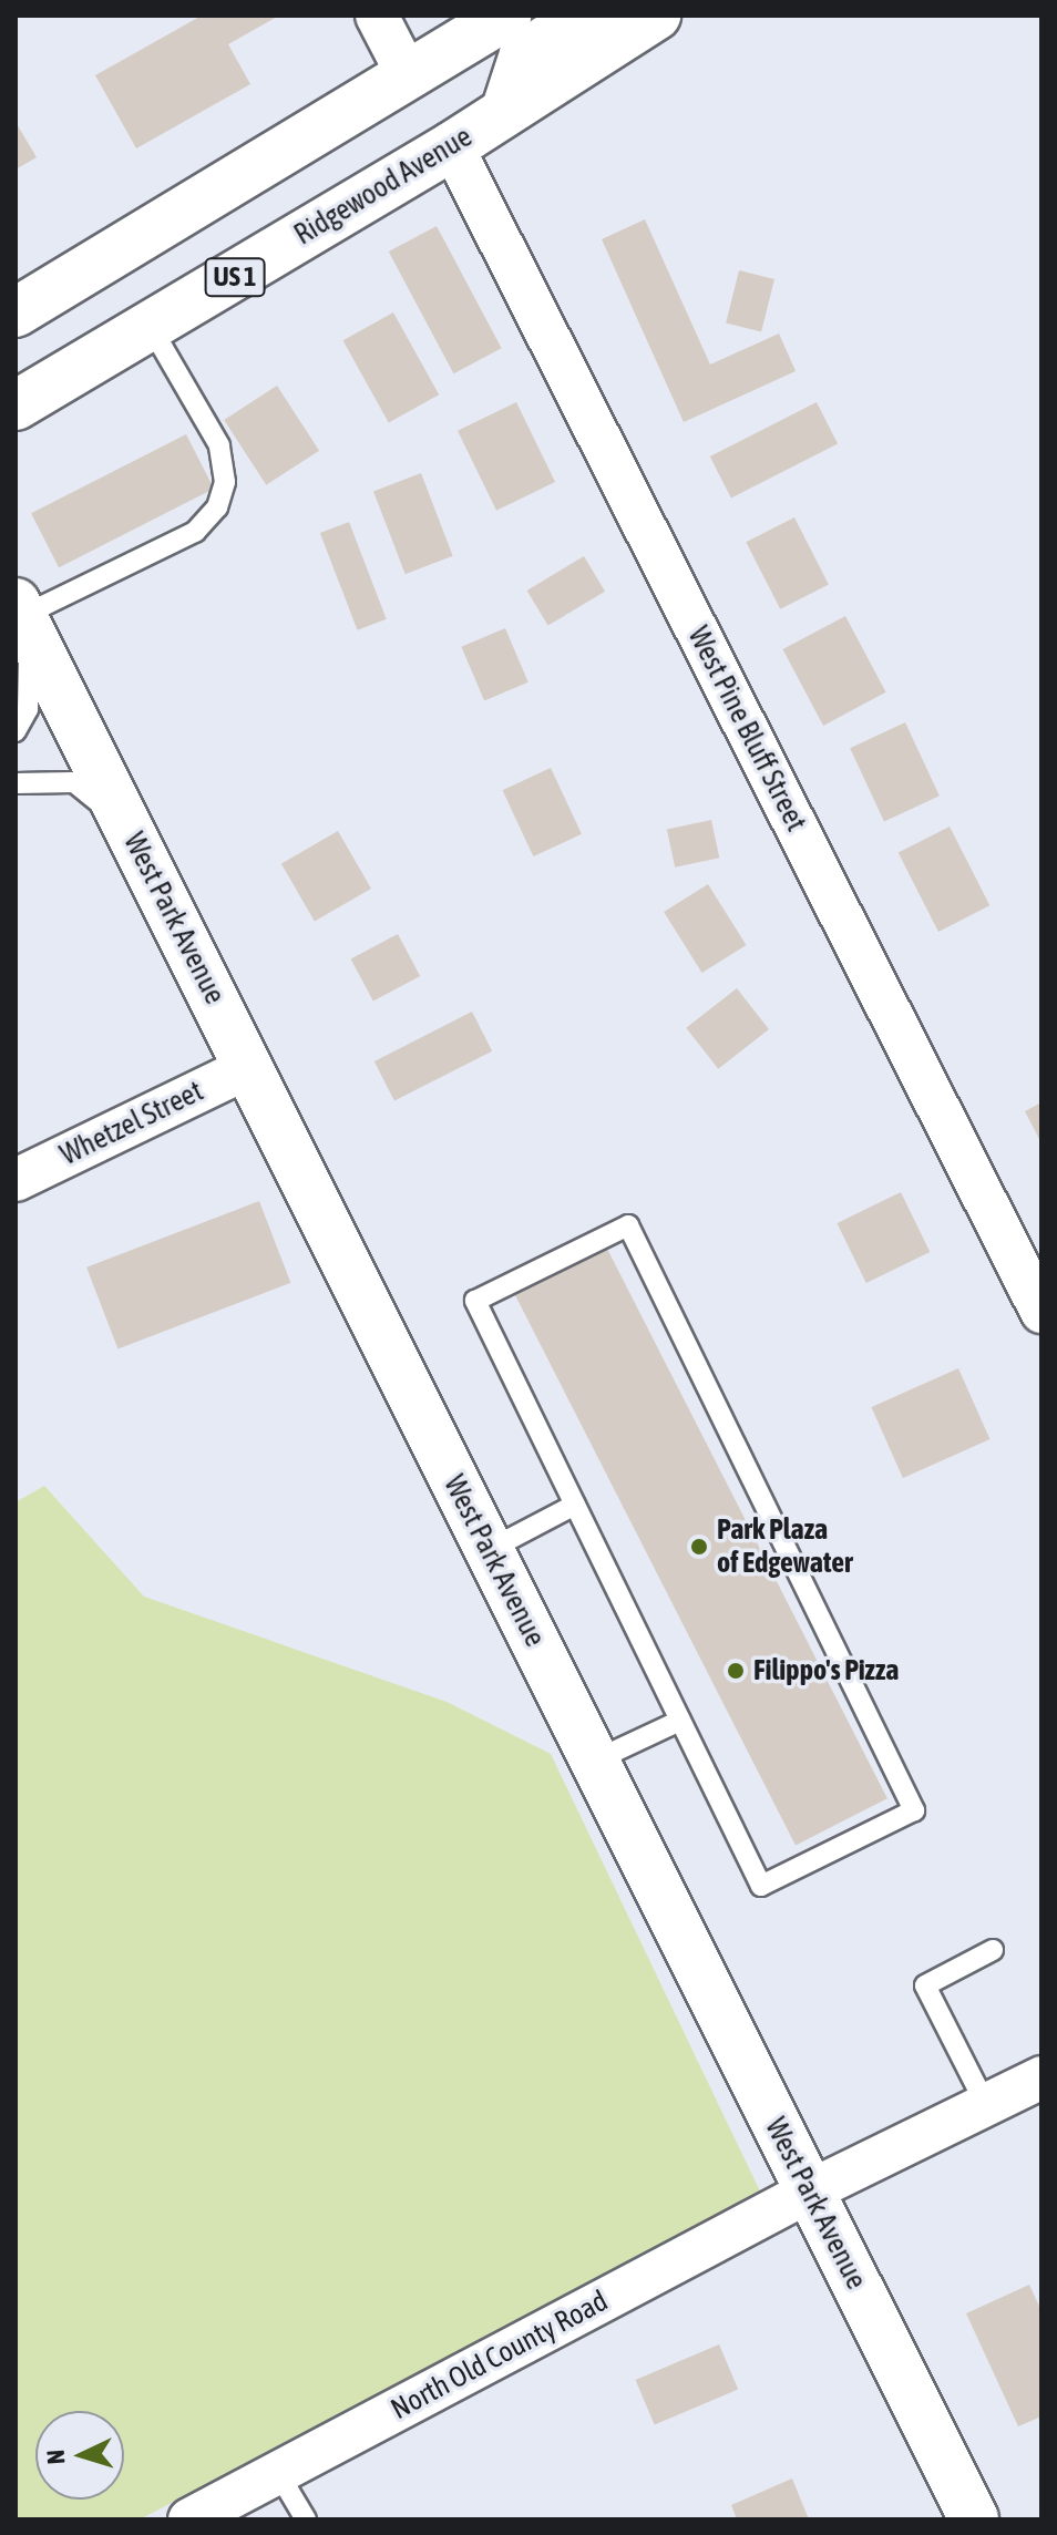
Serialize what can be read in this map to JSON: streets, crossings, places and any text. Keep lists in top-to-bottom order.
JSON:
{
  "streets": {
    "street": [
      "Ridgewood Avenue",
      "US 1",
      "West Pine Bluff Street",
      "West Park Avenue",
      "Whetzel Street",
      "North Old County Road"
    ]
  },
  "crossings": [
    ["Ridgewood Avenue", "West Pine Bluff Street"],
    ["West Park Avenue", "Whetzel Street"],
    ["West Park Avenue", "North Old County Road"]
  ],
  "places": ["Park Plaza of Edgewater", "Filippo's Pizza"],
  "north": "left"
}
